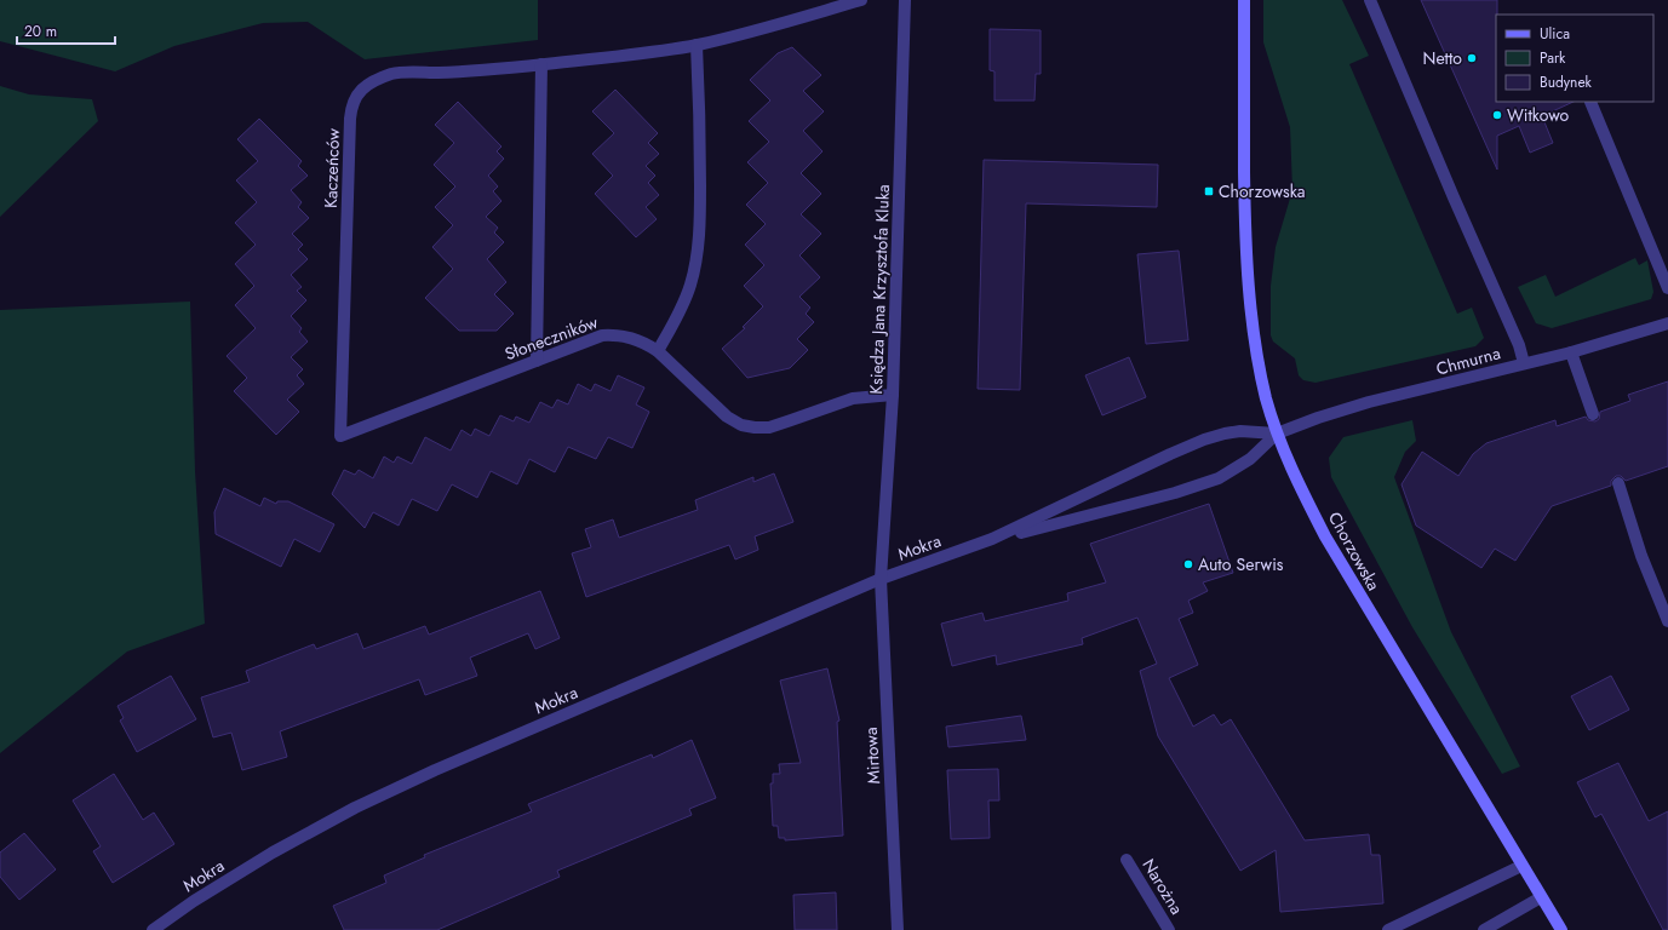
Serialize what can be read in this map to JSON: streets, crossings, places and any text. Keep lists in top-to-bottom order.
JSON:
{
  "streets": {
    "street": [
      "Kaczeńców",
      "Księdza Jana Krzysztofa Kluka",
      "Słoneczników",
      "Chmurna",
      "Mokra",
      "Chorzowska",
      "Mirtowa",
      "Narożna"
    ]
  },
  "crossings": [
    ["Kaczeńców", "Słoneczników"],
    ["Księdza Jana Krzysztofa Kluka", "Słoneczników"],
    ["Księdza Jana Krzysztofa Kluka", "Mokra"],
    ["Księdza Jana Krzysztofa Kluka", "Mirtowa"],
    ["Chmurna", "Mokra"],
    ["Chmurna", "Chorzowska"],
    ["Mokra", "Chorzowska"],
    ["Mokra", "Mirtowa"]
  ],
  "places": {
    "other": ["Netto", "Witkowo", "Auto Serwis"],
    "transit": ["Chorzowska"]
  },
  "legend": ["Ulica", "Park", "Budynek"],
  "scale_bar": "20 m"
}
